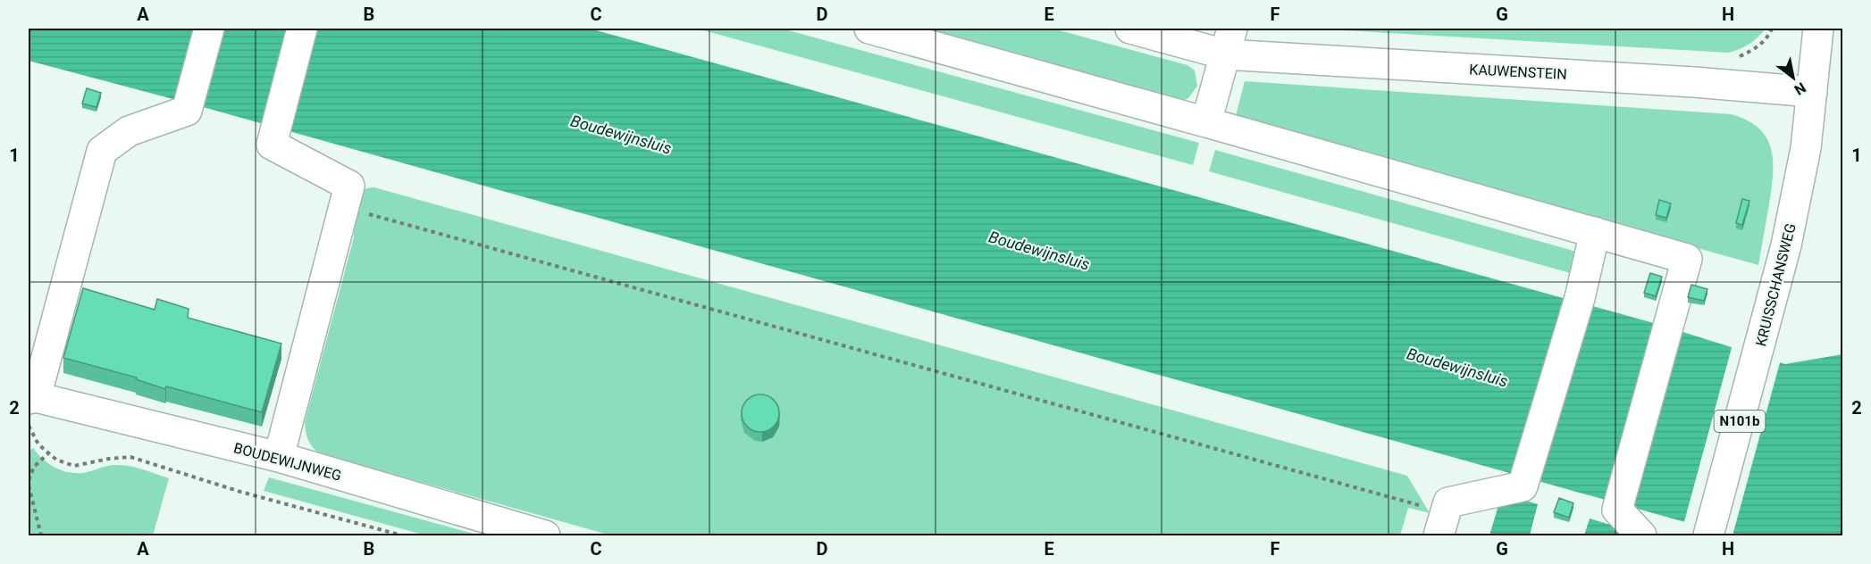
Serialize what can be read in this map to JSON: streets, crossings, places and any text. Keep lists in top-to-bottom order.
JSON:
{
  "streets": {
    "street": [
      "KAUWENSTEIN",
      "KRUISSCHANSWEG",
      "N101b",
      "BOUDEWIJNWEG"
    ]
  },
  "crossings": [
    ["KAUWENSTEIN", "KRUISSCHANSWEG"]
  ],
  "water": ["Boudewijnsluis"],
  "north": "bottom right",
  "grid": {
    "columns": [
      "A",
      "B",
      "C",
      "D",
      "E",
      "F",
      "G",
      "H"
    ],
    "rows": ["1", "2"]
  }
}
